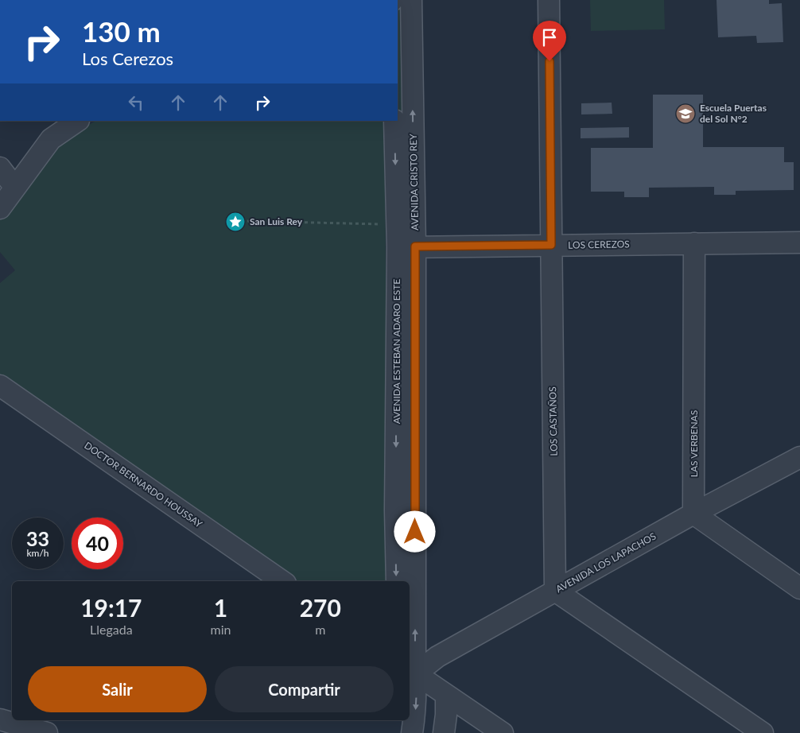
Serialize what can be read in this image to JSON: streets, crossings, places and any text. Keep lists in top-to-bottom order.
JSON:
{
  "streets": {
    "street": [
      "AVENIDA CRISTO REY",
      "LOS CEREZOS",
      "AVENIDA ESTEBAN ADARO ESTE",
      "LOS CASTAÑOS",
      "LAS VERBENAS",
      "DOCTOR BERNARDO HOUSSAY",
      "AVENIDA LOS LAPACHOS"
    ]
  },
  "crossings": [
    ["AVENIDA CRISTO REY", "LOS CEREZOS"],
    ["AVENIDA CRISTO REY", "AVENIDA ESTEBAN ADARO ESTE"],
    ["AVENIDA CRISTO REY", "AVENIDA LOS LAPACHOS"],
    ["LOS CEREZOS", "AVENIDA ESTEBAN ADARO ESTE"],
    ["LOS CEREZOS", "LOS CASTAÑOS"],
    ["LOS CEREZOS", "LAS VERBENAS"],
    ["LOS CASTAÑOS", "AVENIDA LOS LAPACHOS"],
    ["LAS VERBENAS", "AVENIDA LOS LAPACHOS"]
  ],
  "one_way": ["AVENIDA CRISTO REY", "AVENIDA ESTEBAN ADARO ESTE"],
  "places": {
    "school or university": ["Escuela Puertas del Sol N°2"],
    "place": ["San Luis Rey"]
  },
  "page": {
    "turn": ["130 m", "Los Cerezos"],
    "speed": "33 km/h",
    "limit": "40",
    "eta": [
      "19:17",
      "Llegada",
      "1",
      "min",
      "270",
      "m"
    ],
    "buttons": ["Salir", "Compartir"]
  }
}
